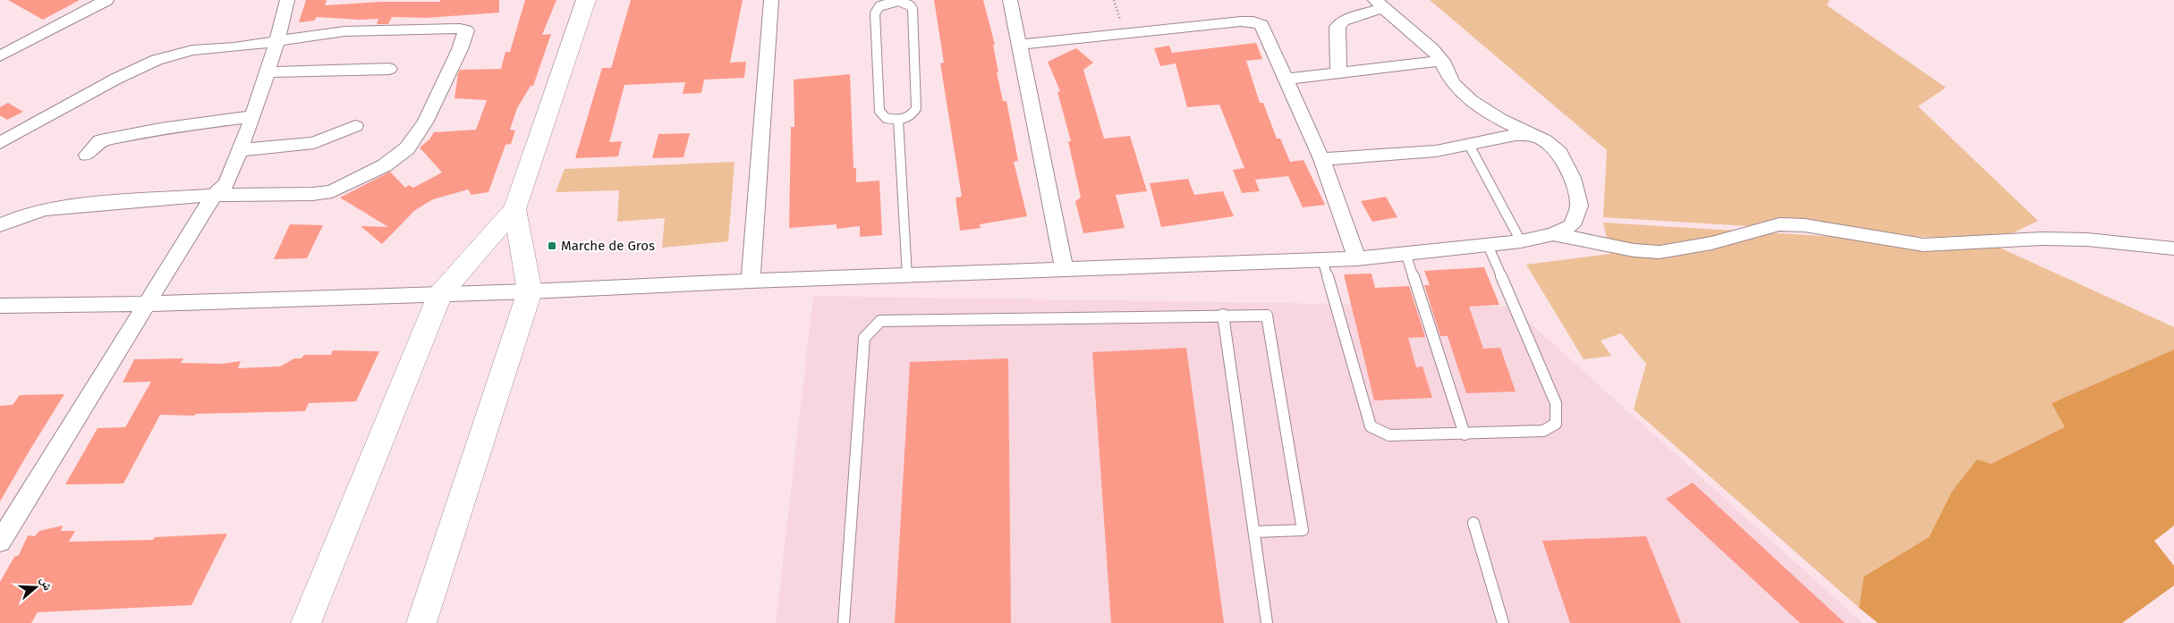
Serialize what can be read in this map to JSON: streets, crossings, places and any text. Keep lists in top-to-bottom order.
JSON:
{
  "places": {
    "transit": ["Marche de Gros"]
  },
  "north": "right"
}
